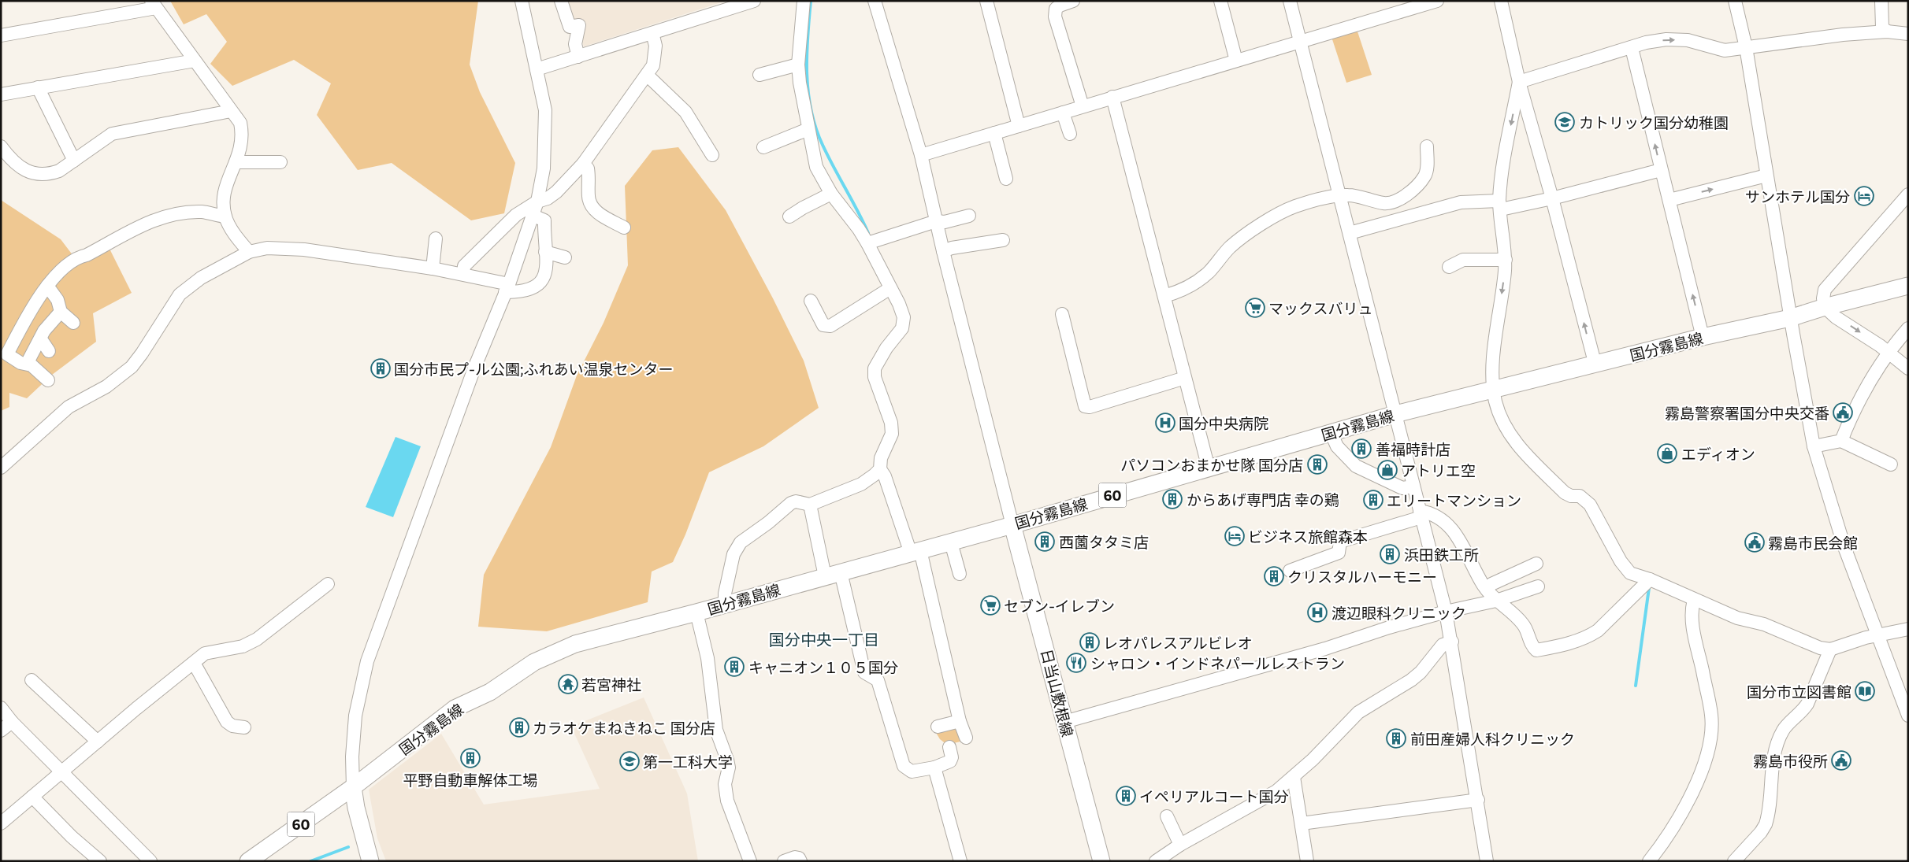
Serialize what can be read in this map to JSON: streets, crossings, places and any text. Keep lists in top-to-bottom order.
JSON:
{
  "streets": {
    "main road": ["国分霧島線", "60", "日当山敷根線"]
  },
  "crossings": [
    ["国分霧島線", "日当山敷根線"]
  ],
  "districts": ["国分中央一丁目"],
  "places": {
    "school or university": ["カトリック国分幼稚園", "第一工科大学"],
    "hotel": ["サンホテル国分", "ビジネス旅館森本"],
    "supermarket": ["マックスバリュ", "セブン-イレブン"],
    "building": [
      "国分市民プ-ル公園;ふれあい温泉センター",
      "善福時計店",
      "パソコンおまかせ隊 国分店",
      "からあげ専門店 幸の鶏",
      "エリートマンション",
      "西薗タタミ店",
      "浜田鉄工所",
      "クリスタルハーモニー",
      "レオパレスアルビレオ",
      "キャニオン１０５国分",
      "カラオケまねきねこ 国分店",
      "前田産婦人科クリニック",
      "平野自動車解体工場",
      "イペリアルコート国分"
    ],
    "public building": ["霧島警察署国分中央交番", "霧島市民会館", "霧島市役所"],
    "hospital": ["国分中央病院", "渡辺眼科クリニック"],
    "shop": ["エディオン", "アトリエ空"],
    "restaurant": ["シャロン・インドネパールレストラン"],
    "temple": ["若宮神社"],
    "library": ["国分市立図書館"]
  }
}
